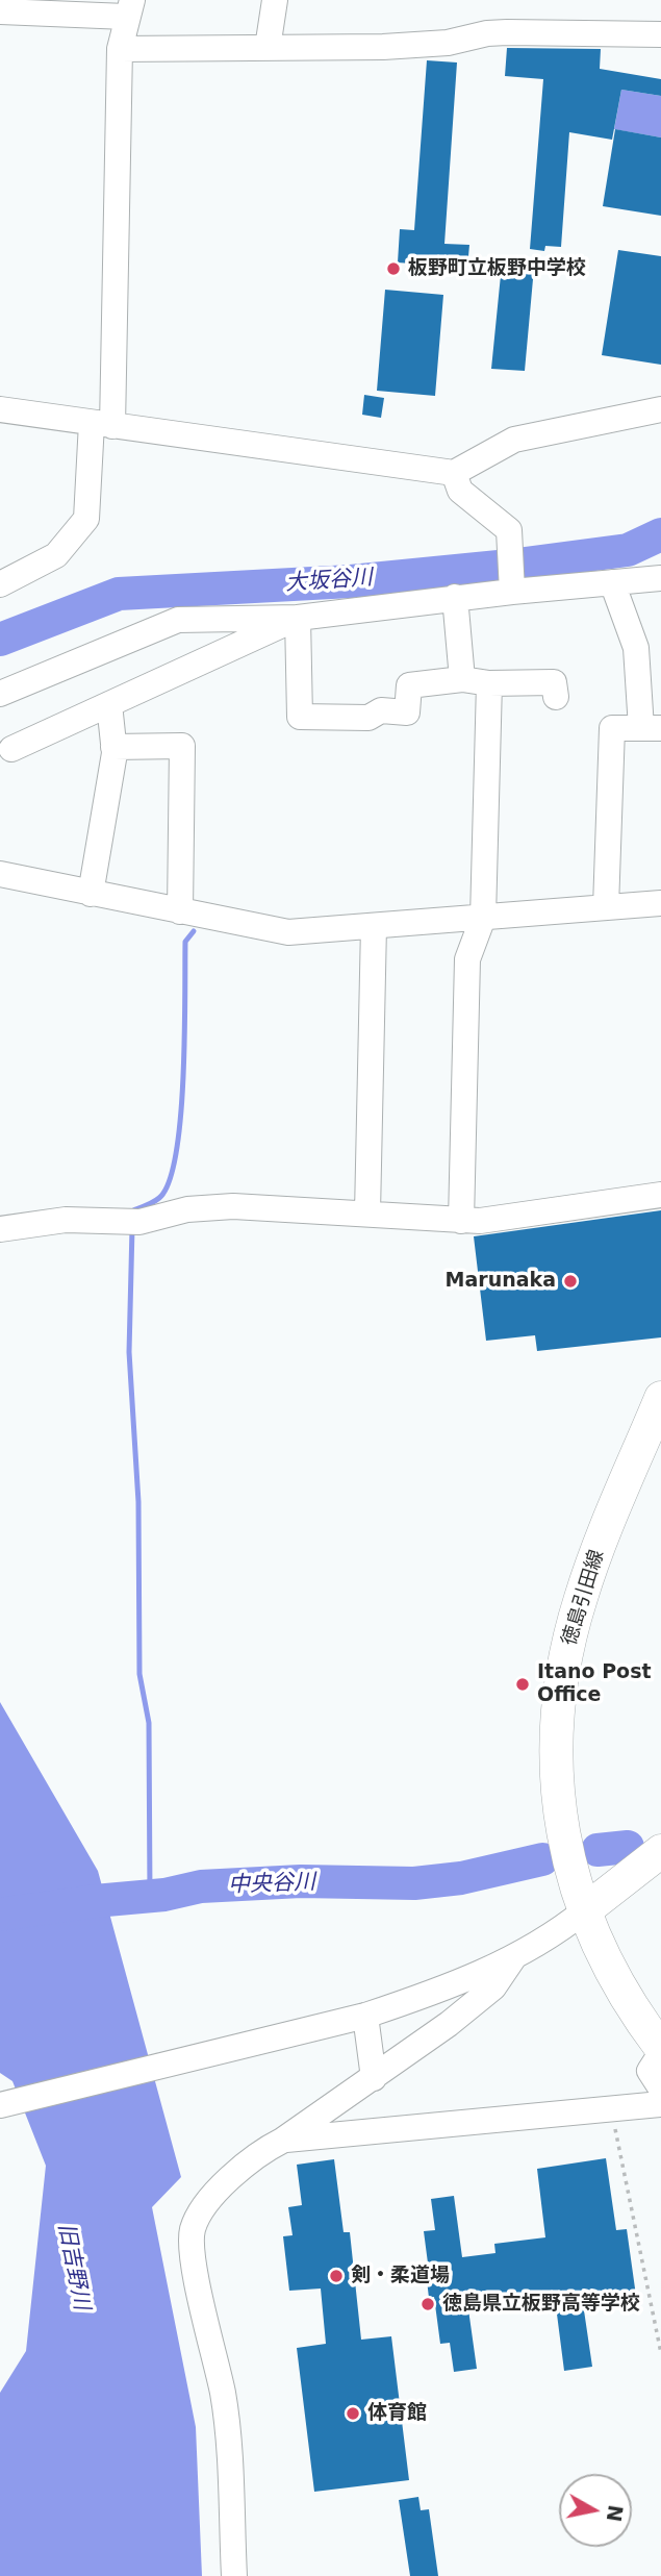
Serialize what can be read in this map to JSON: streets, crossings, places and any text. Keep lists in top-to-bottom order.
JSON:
{
  "streets": {
    "main road": ["徳島引田線"]
  },
  "water": ["大坂谷川", "中央谷川", "旧吉野川"],
  "places": [
    "板野町立板野中学校",
    "Marunaka",
    "Itano Post Office",
    "剣・柔道場",
    "徳島県立板野高等学校",
    "体育館"
  ],
  "north": "right"
}
